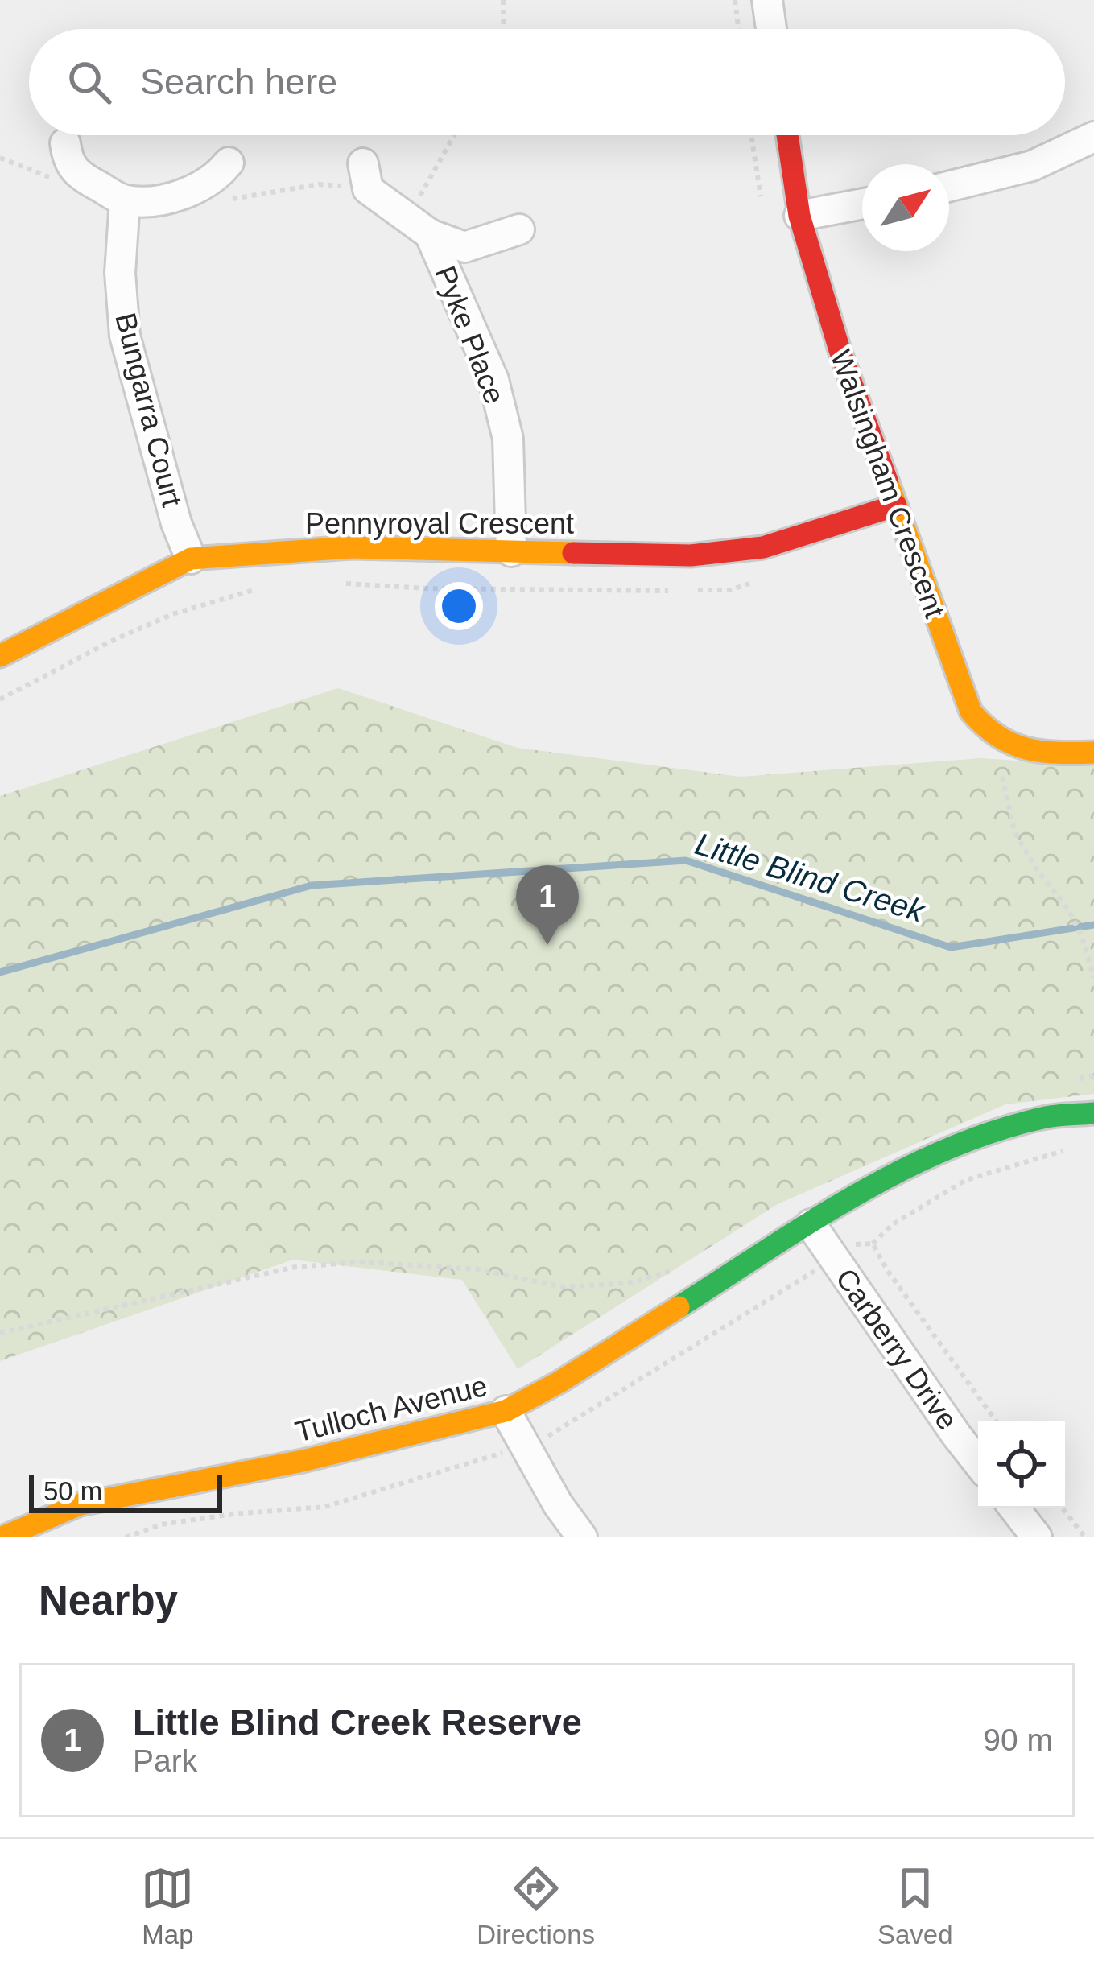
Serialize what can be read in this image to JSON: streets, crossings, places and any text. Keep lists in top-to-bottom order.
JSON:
{
  "streets": {
    "street": [
      "Pyke Place",
      "Bungarra Court",
      "Walsingham Crescent",
      "Pennyroyal Crescent",
      "Carberry Drive",
      "Tulloch Avenue"
    ]
  },
  "crossings": [
    ["Pyke Place", "Pennyroyal Crescent"],
    ["Bungarra Court", "Pennyroyal Crescent"],
    ["Walsingham Crescent", "Pennyroyal Crescent"],
    ["Carberry Drive", "Tulloch Avenue"]
  ],
  "water": ["Little Blind Creek"],
  "scale_bar": "50 m",
  "north": "top right",
  "page": {
    "search": "Search here",
    "pins": "1",
    "scale": "50 m",
    "heading": "Nearby",
    "list": [
      {
        "mark": "1",
        "name": "Little Blind Creek Reserve",
        "note": "Park",
        "value": "90 m"
      }
    ],
    "nav": ["Map", "Directions", "Saved"]
  }
}
